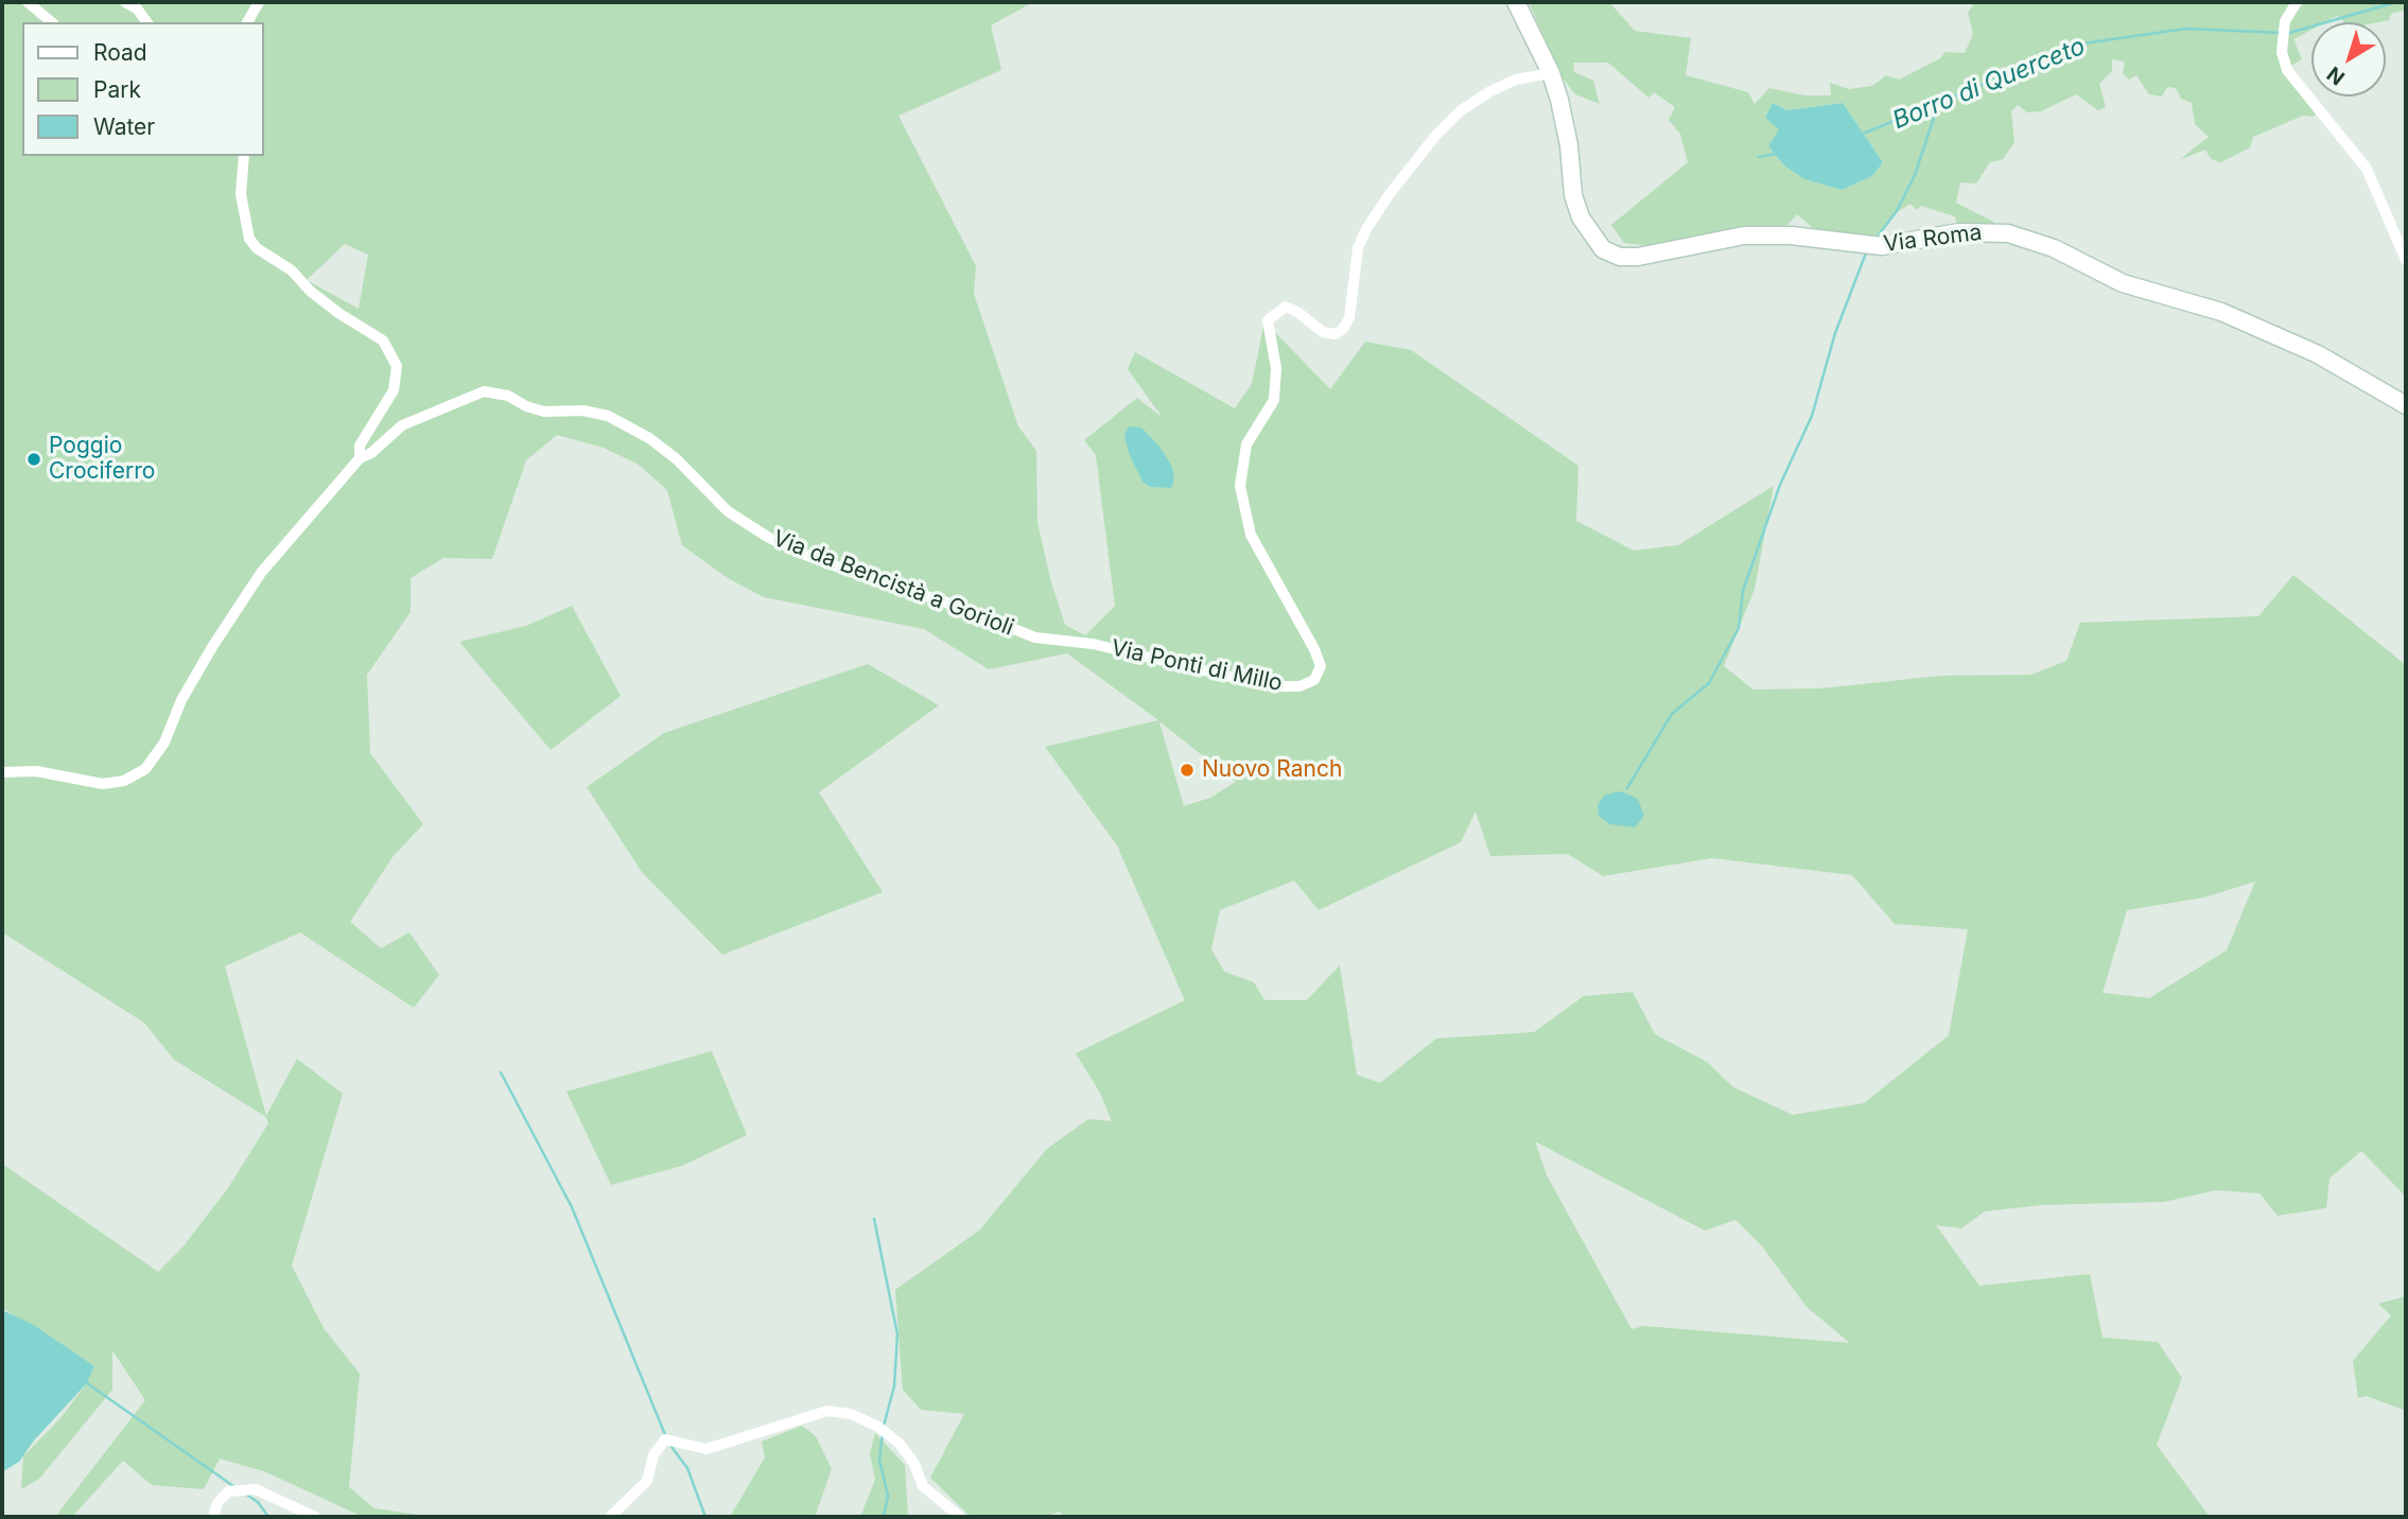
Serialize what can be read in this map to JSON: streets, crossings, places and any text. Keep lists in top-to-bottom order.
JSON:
{
  "streets": {
    "main road": ["Via Roma"],
    "street": ["Via da Bencistà a Gorioli", "Via Ponti di Millo"]
  },
  "crossings": [
    ["Via Roma", "Via Ponti di Millo"],
    ["Via da Bencistà a Gorioli", "Via Ponti di Millo"]
  ],
  "water": ["Borro di Querceto"],
  "places": ["Poggio Crociferro", "Nuovo Ranch"],
  "legend": ["Road", "Park", "Water"],
  "north": "bottom left"
}
